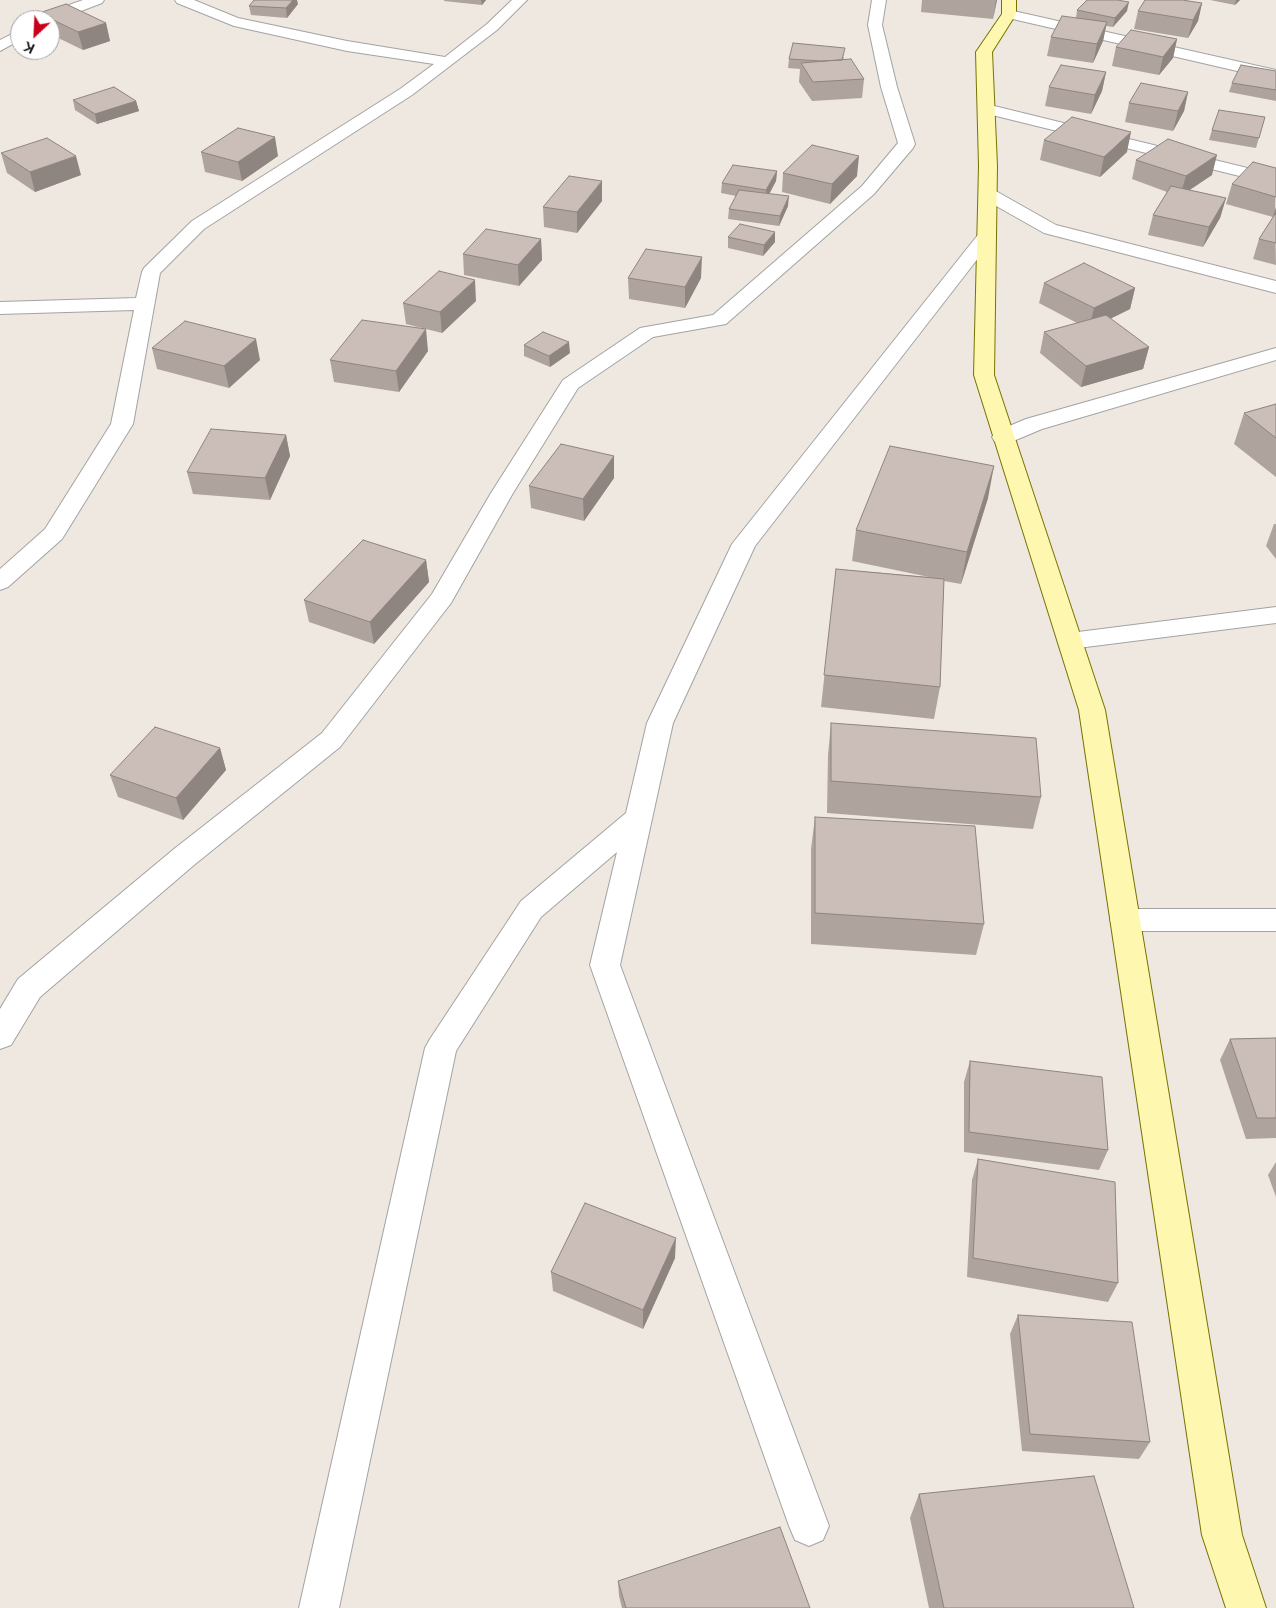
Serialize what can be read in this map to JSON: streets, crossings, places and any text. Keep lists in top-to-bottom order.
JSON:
{
  "north": "bottom left"
}
